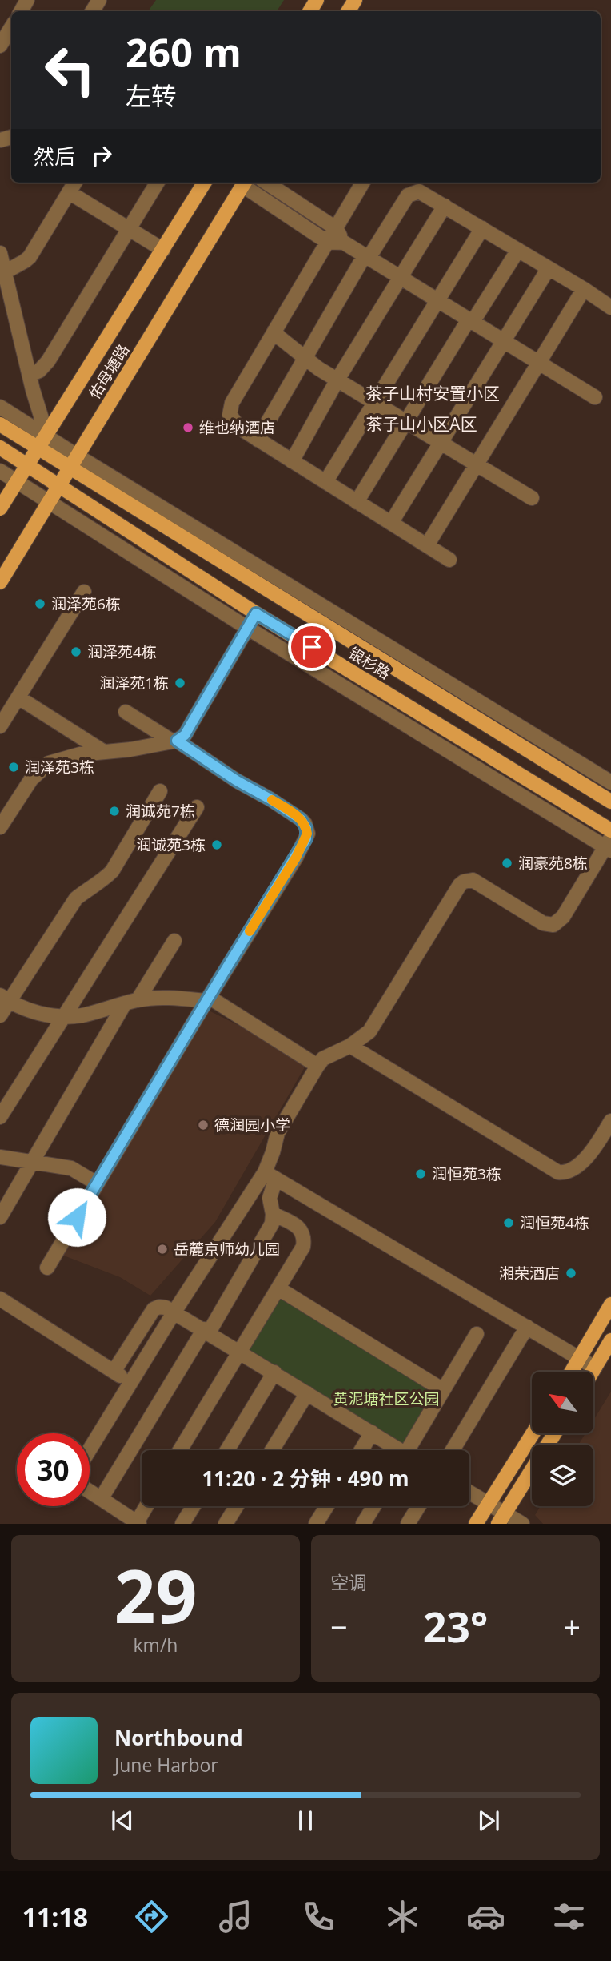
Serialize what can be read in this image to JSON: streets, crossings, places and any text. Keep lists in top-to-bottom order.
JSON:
{
  "streets": {
    "main road": ["佑母塘路", "银杉路"]
  },
  "crossings": [
    ["佑母塘路", "银杉路"]
  ],
  "districts": ["茶子山村安置小区", "茶子山小区A区"],
  "parks": ["黄泥塘社区公园"],
  "places": [
    "维也纳酒店",
    "润泽苑6栋",
    "润泽苑4栋",
    "润泽苑1栋",
    "润泽苑3栋",
    "润诚苑7栋",
    "润诚苑3栋",
    "润豪苑8栋",
    "德润园小学",
    "润恒苑3栋",
    "润恒苑4栋",
    "岳麓京师幼儿园",
    "湘荣酒店"
  ],
  "north": "top left",
  "page": {
    "turn": ["260 m", "左转"],
    "then": "然后",
    "limit": "30",
    "trip": "11:20 · 2 分钟 · 490 m",
    "tile": [
      ["29", "km/h"],
      "空调"
    ],
    "heat": ["−", "23°", "+"],
    "song": ["Northbound", "June Harbor"],
    "tabs": "11:18"
  }
}
